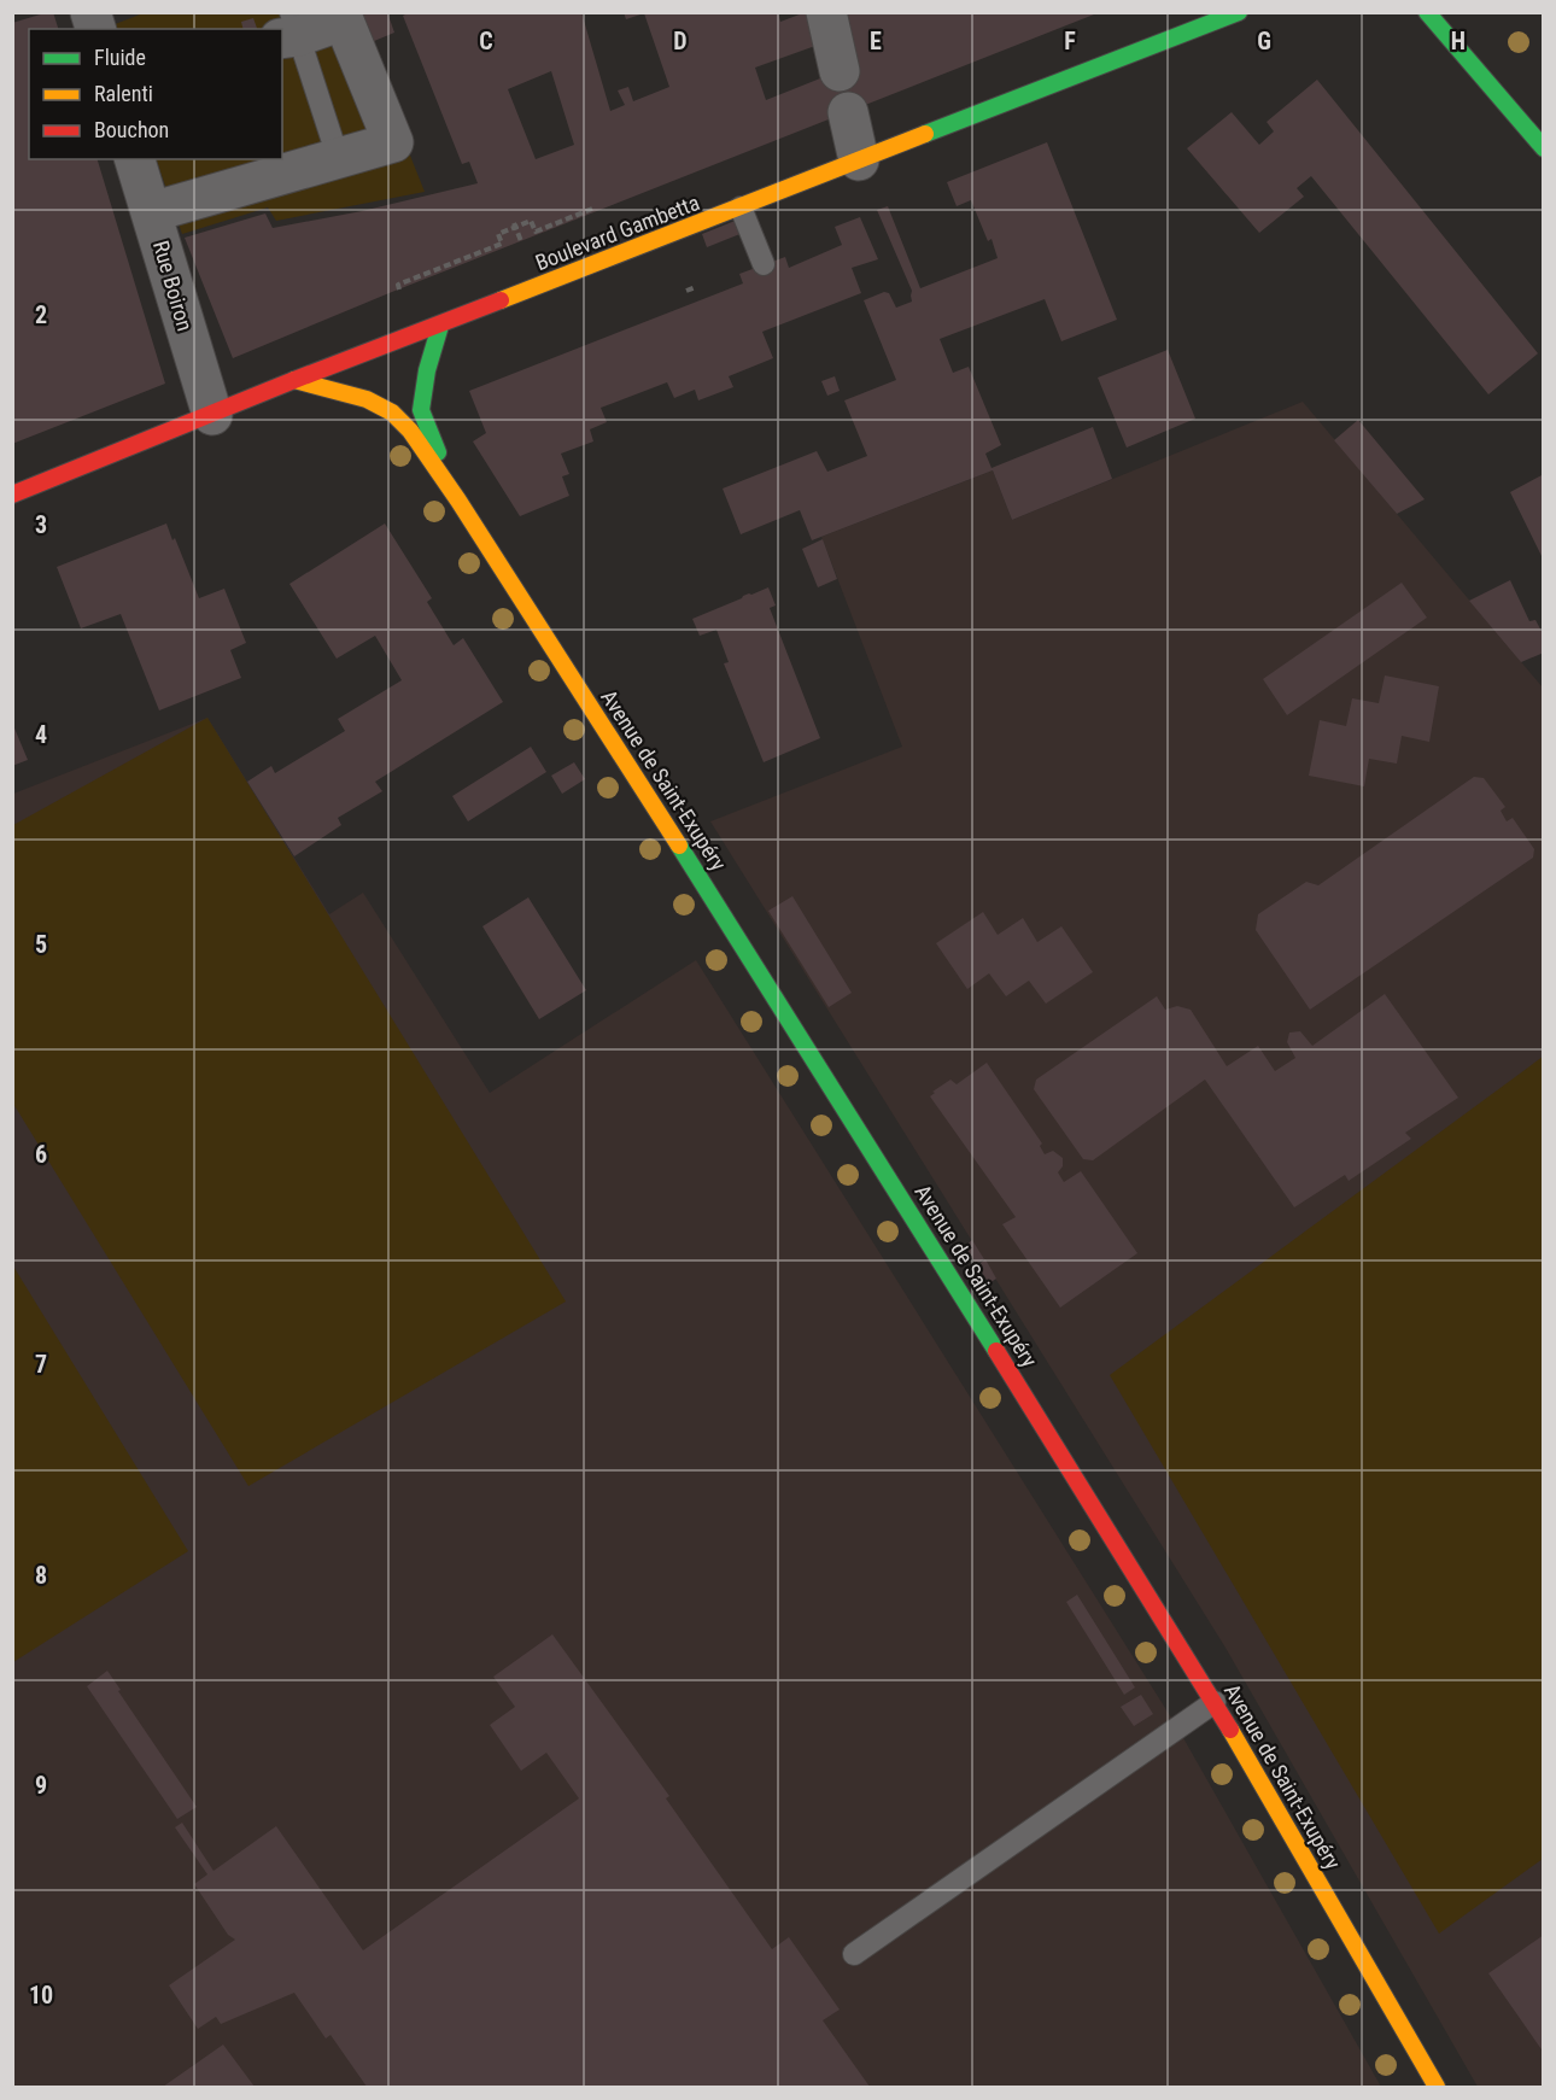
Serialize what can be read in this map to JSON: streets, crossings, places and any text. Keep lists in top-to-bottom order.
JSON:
{
  "streets": {
    "street": ["Boulevard Gambetta", "Rue Boiron", "Avenue de Saint-Exupéry"]
  },
  "crossings": [
    ["Boulevard Gambetta", "Rue Boiron"],
    ["Boulevard Gambetta", "Avenue de Saint-Exupéry"]
  ],
  "legend": ["Fluide", "Ralenti", "Bouchon"],
  "grid": {
    "columns": [
      "C",
      "D",
      "E",
      "F",
      "G",
      "H"
    ],
    "rows": [
      "2",
      "3",
      "4",
      "5",
      "6",
      "7",
      "8",
      "9",
      "10"
    ]
  }
}
